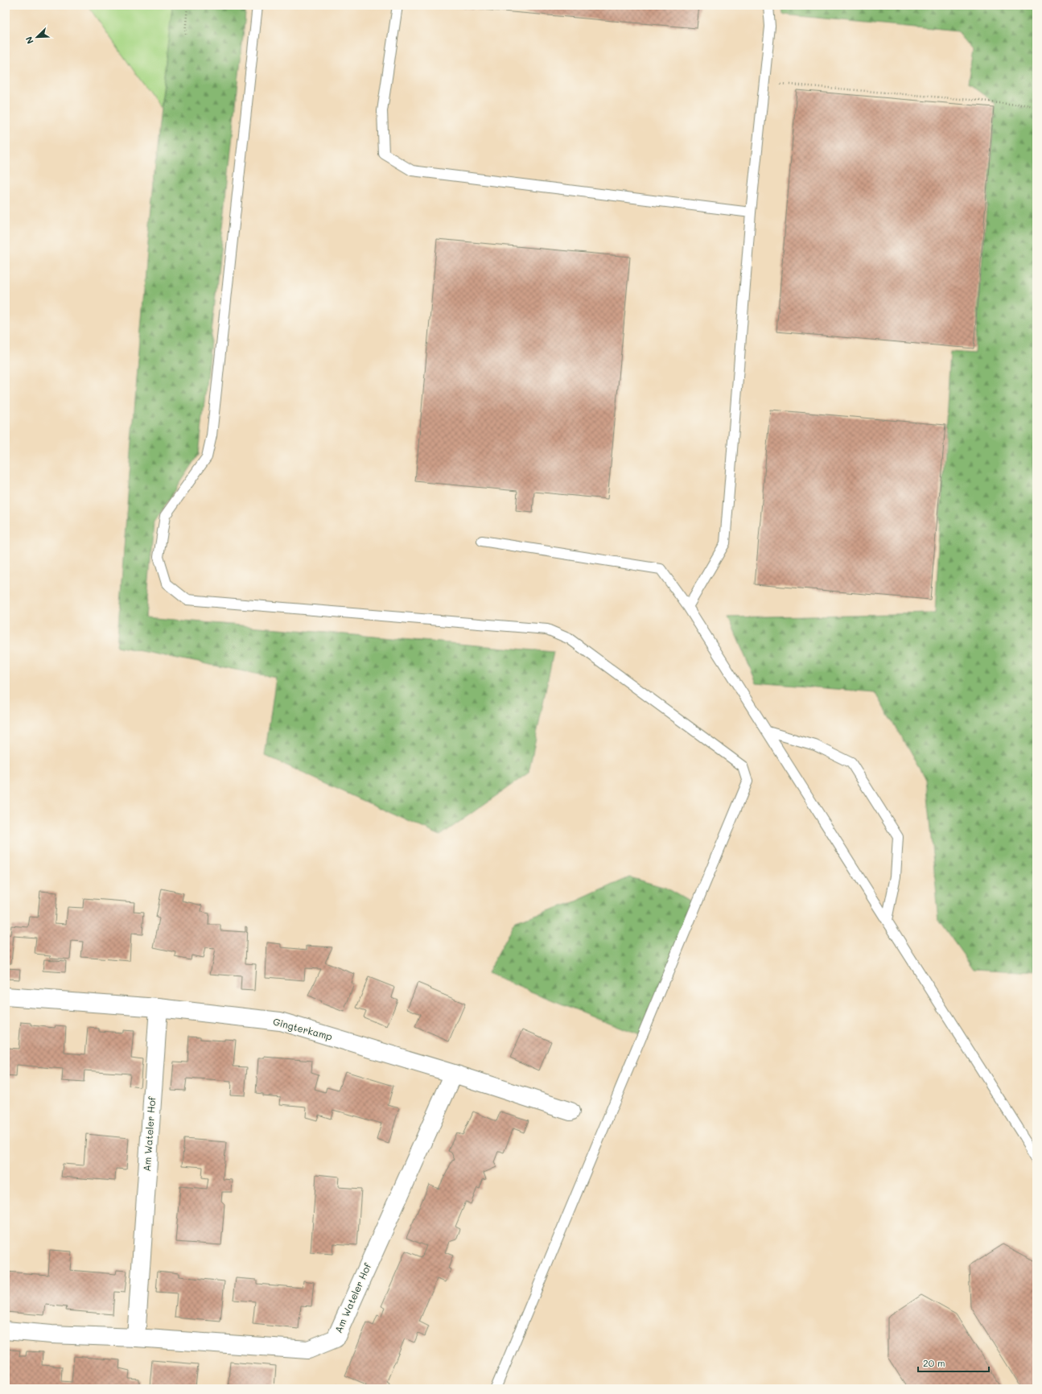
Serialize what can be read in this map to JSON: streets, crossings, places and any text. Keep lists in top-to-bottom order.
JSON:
{
  "streets": {
    "street": ["Gingterkamp", "Am Wateler Hof"]
  },
  "crossings": [
    ["Gingterkamp", "Am Wateler Hof"]
  ],
  "scale_bar": "20 m",
  "north": "bottom left"
}
